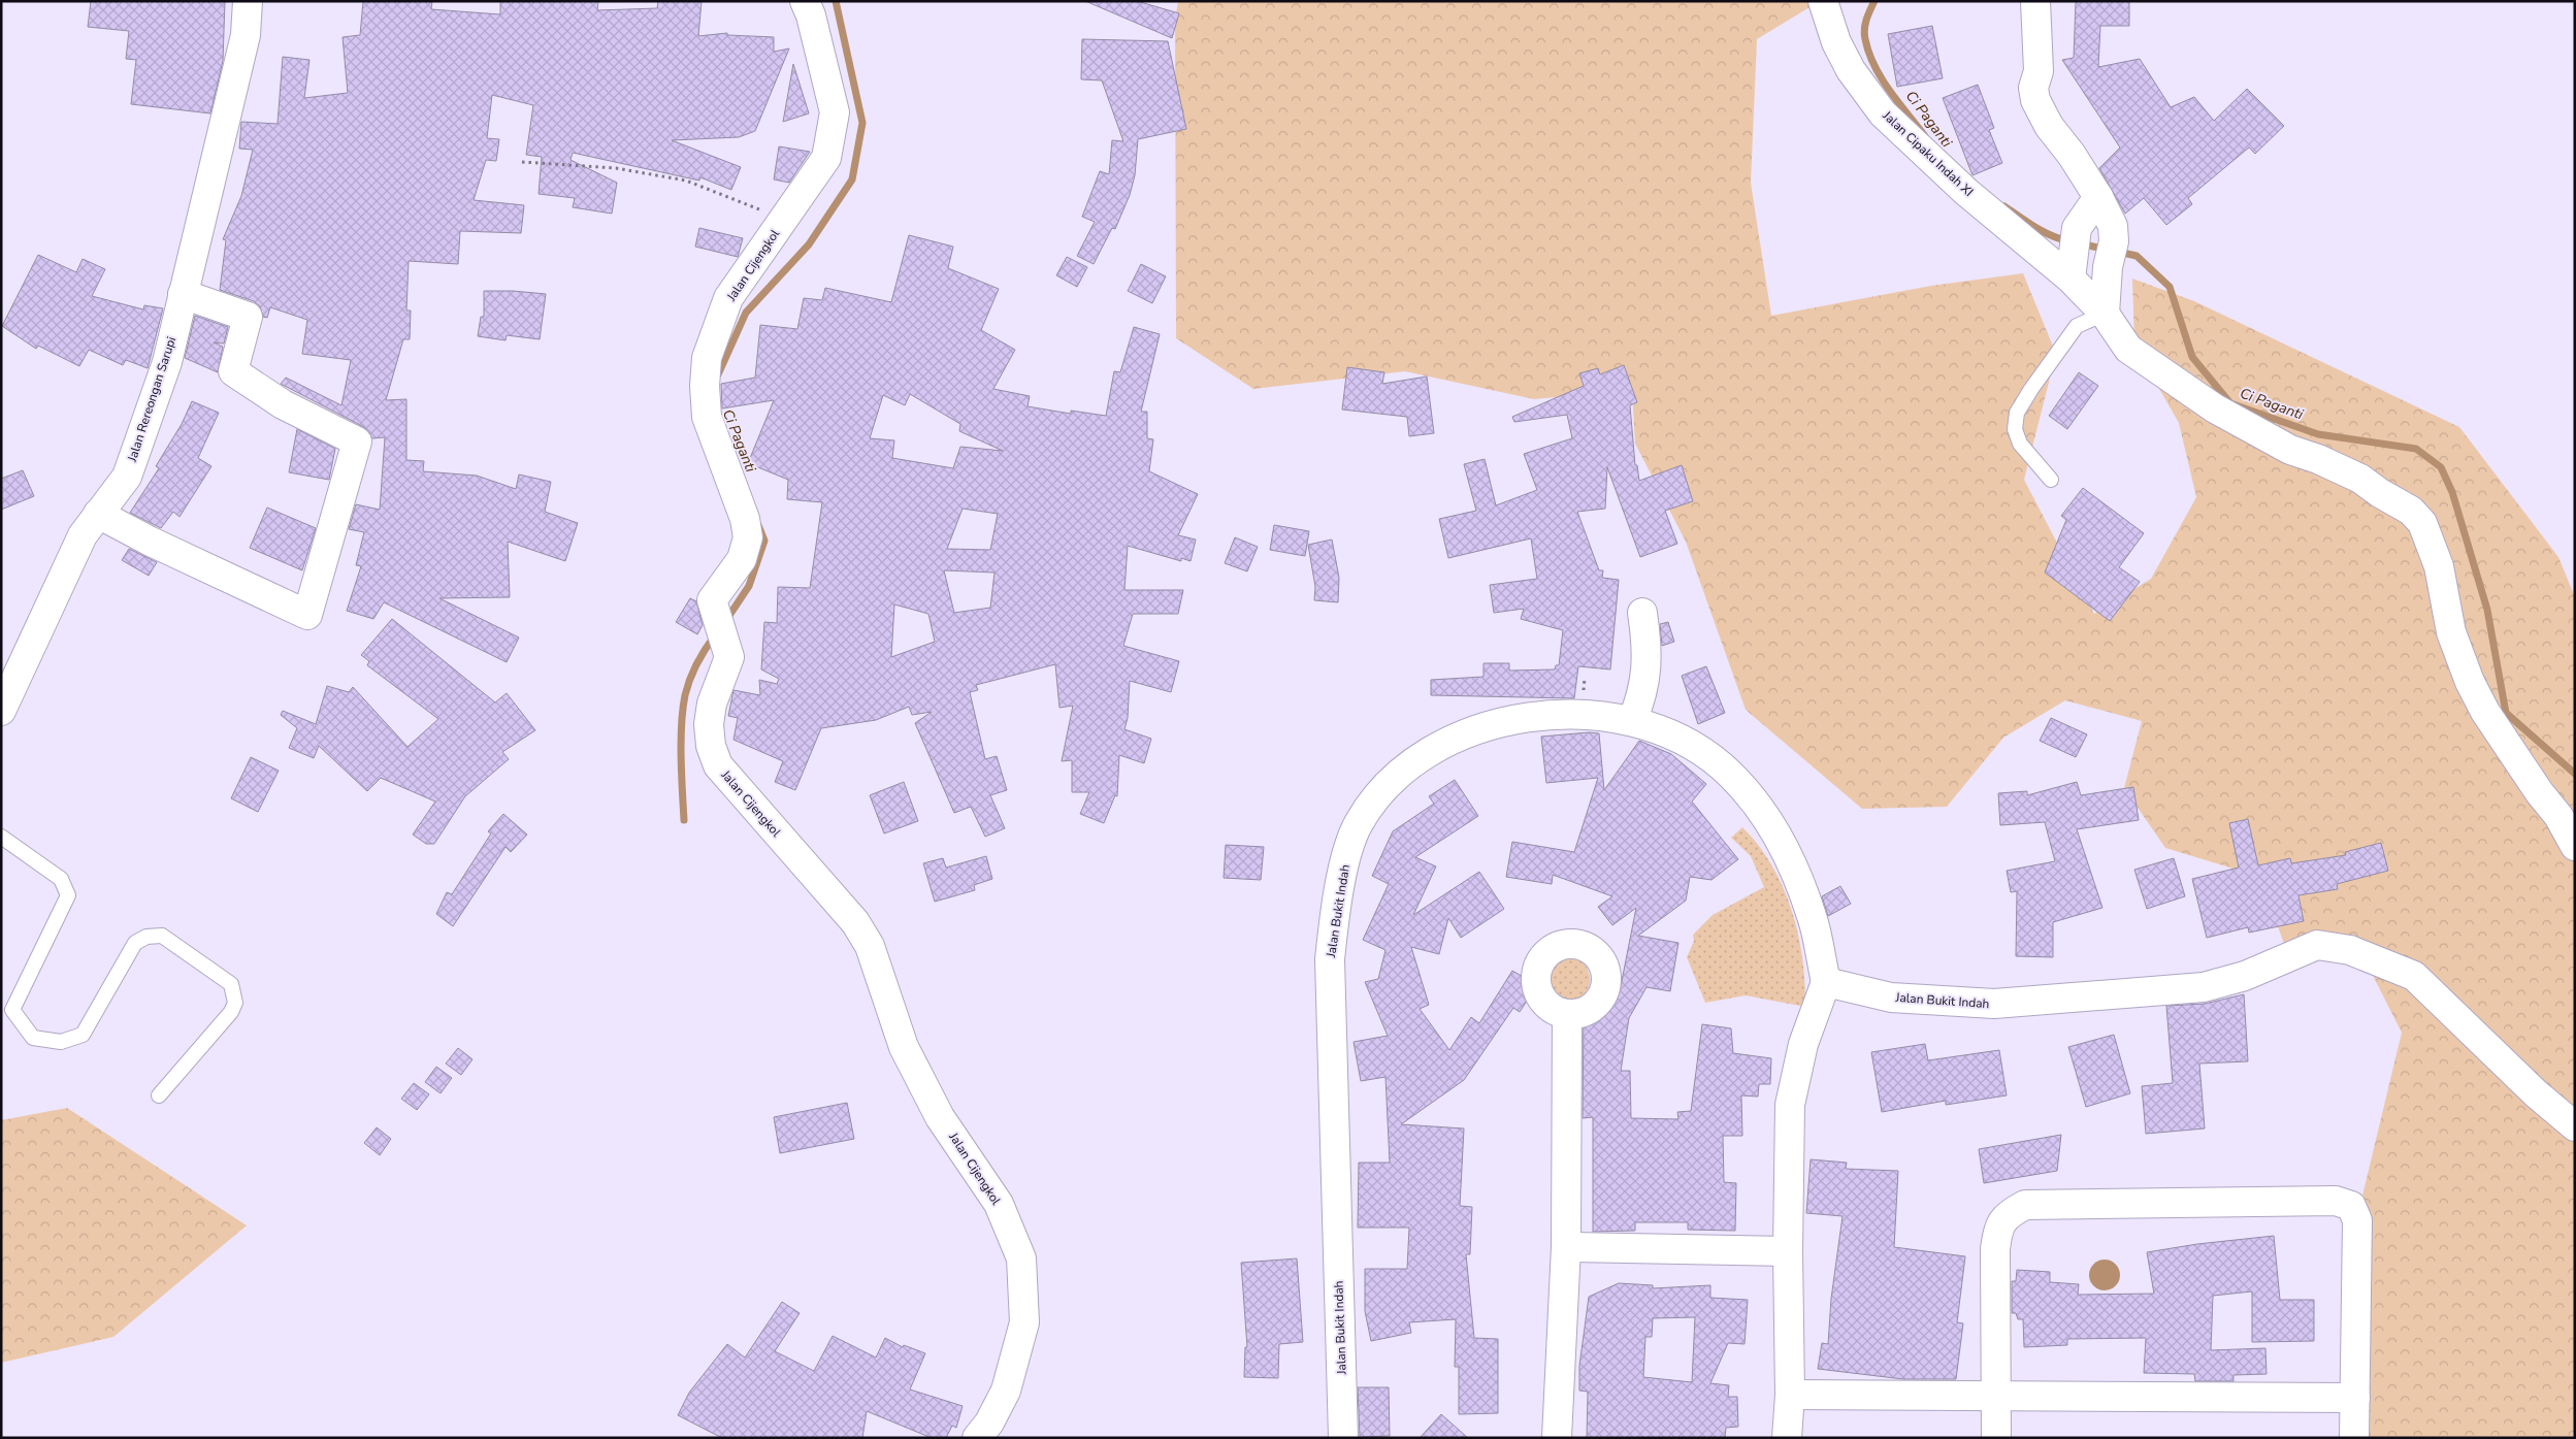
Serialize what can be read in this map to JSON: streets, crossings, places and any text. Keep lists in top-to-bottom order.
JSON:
{
  "streets": {
    "street": [
      "Jalan Cipaku Indah XI",
      "Jalan Cijengkol",
      "Jalan Rereongan Sarupi",
      "Jalan Bukit Indah"
    ]
  },
  "water": ["Ci Paganti"]
}
